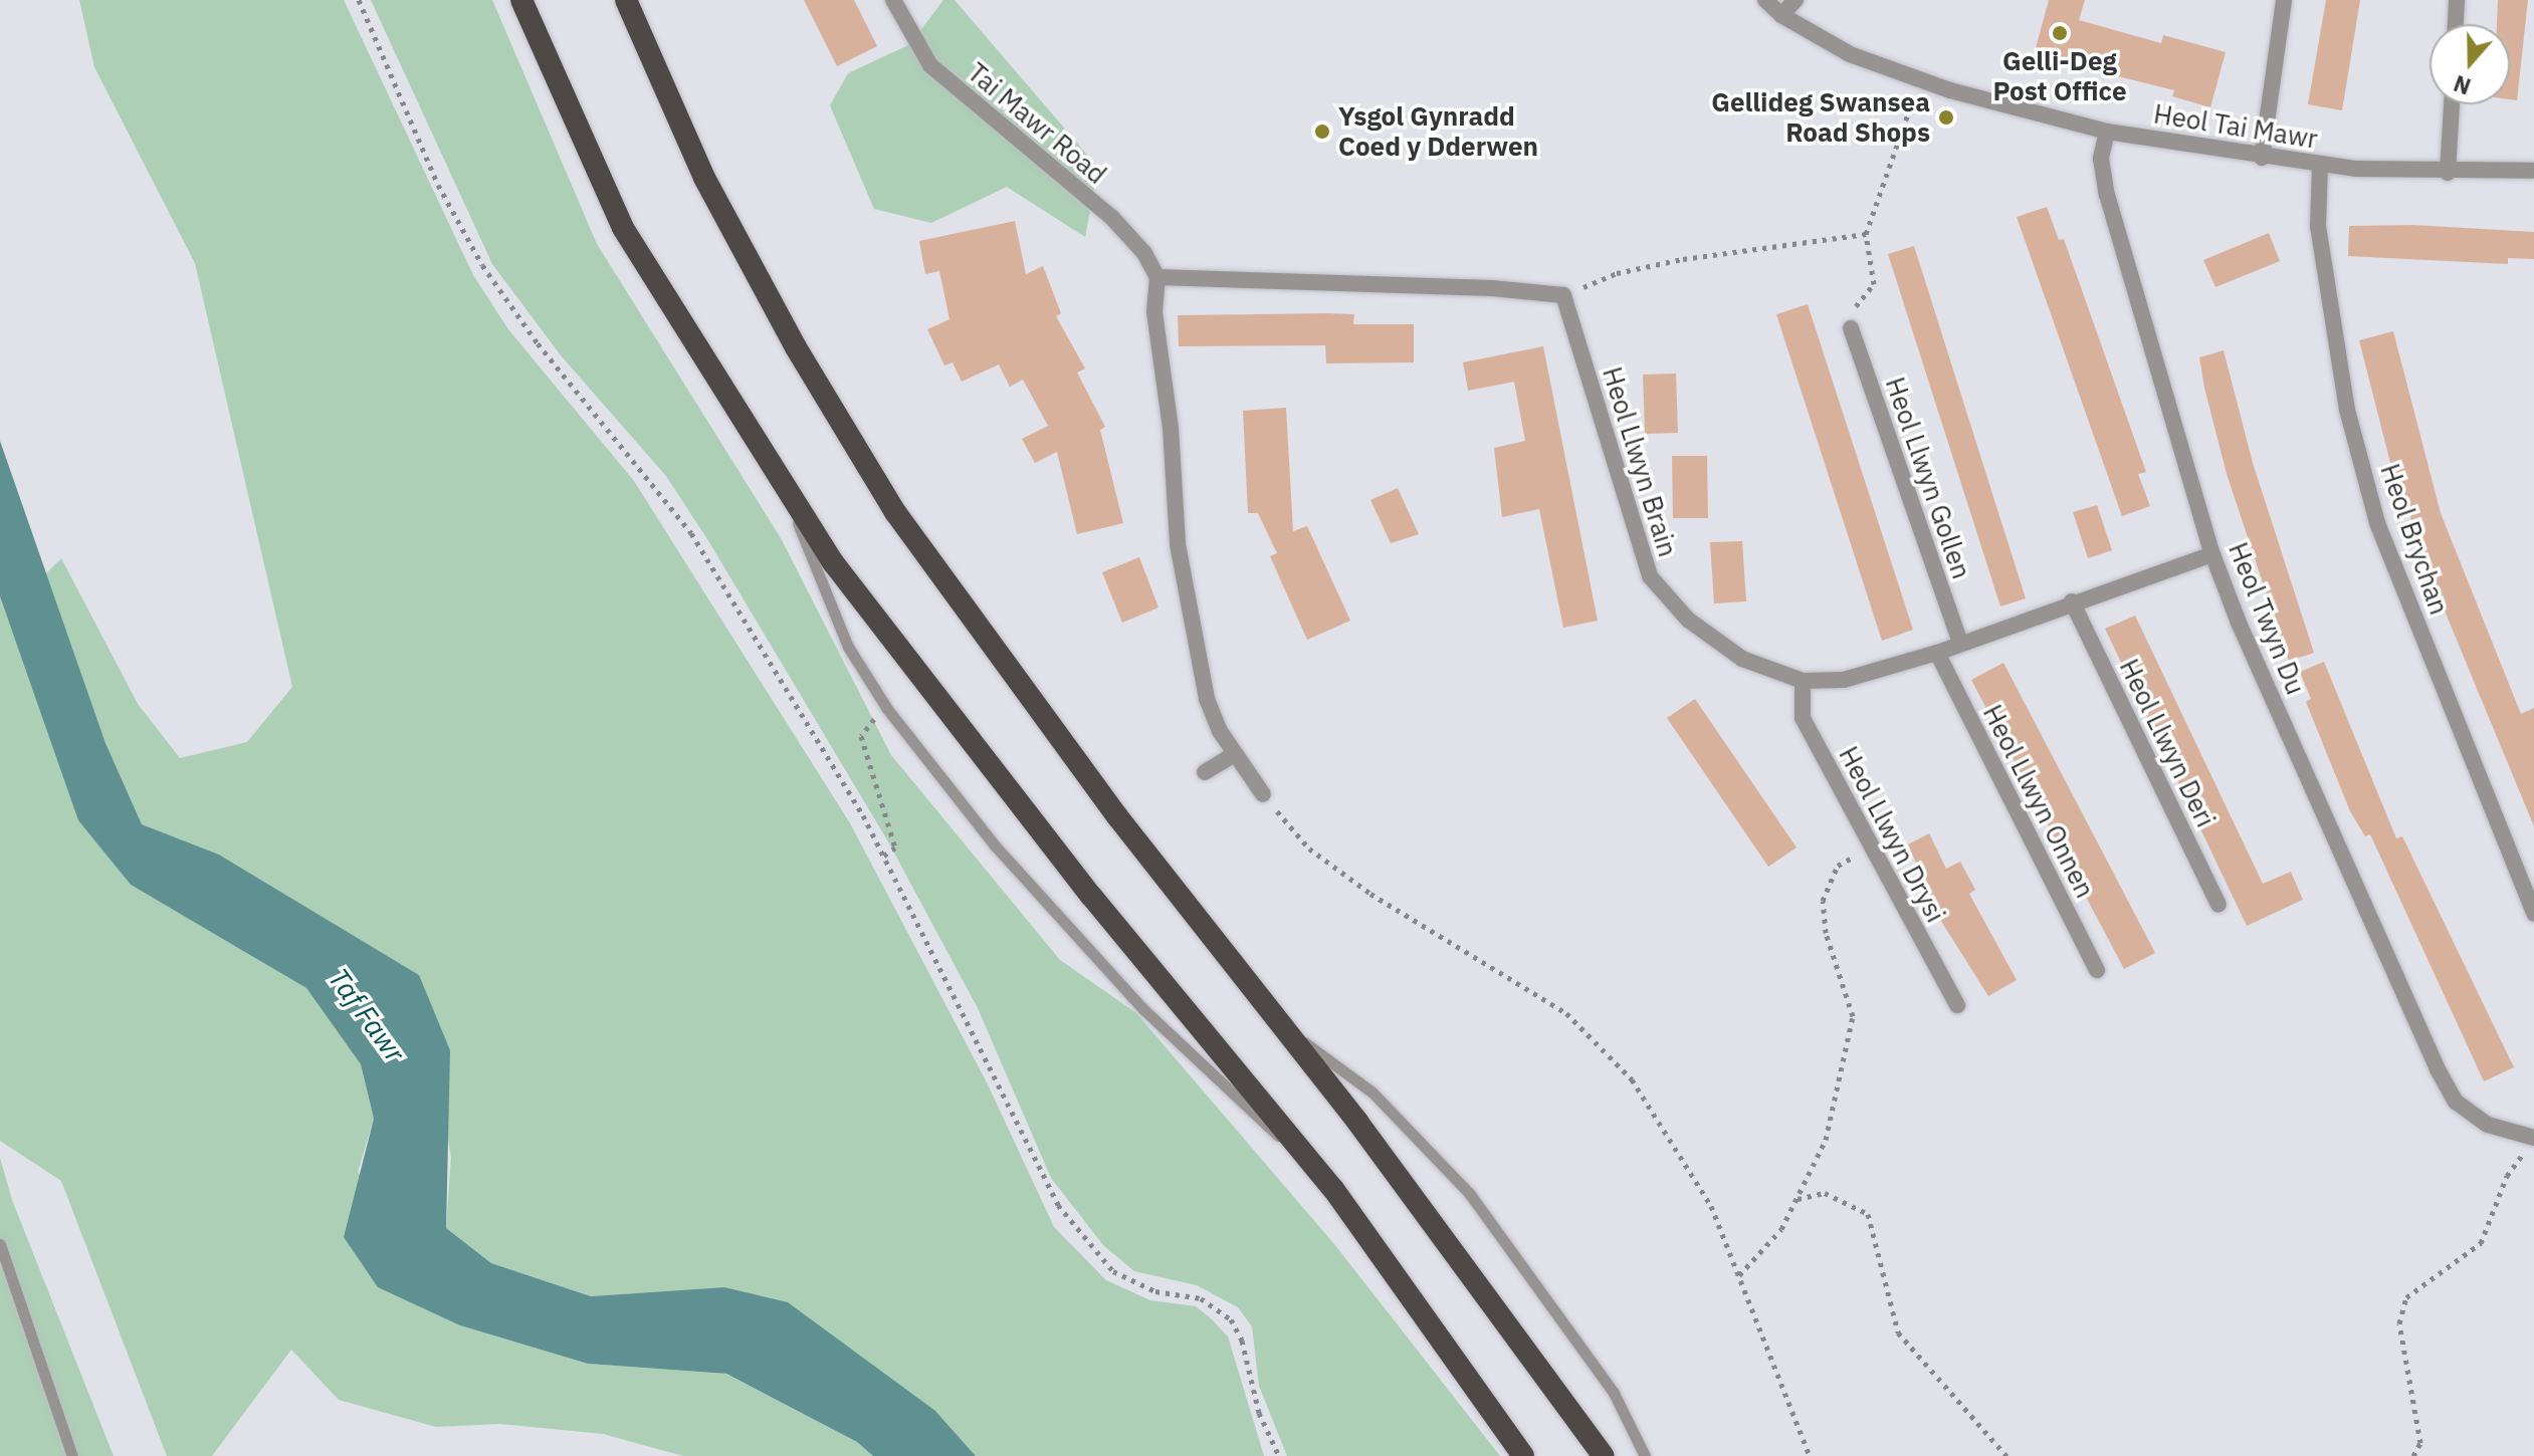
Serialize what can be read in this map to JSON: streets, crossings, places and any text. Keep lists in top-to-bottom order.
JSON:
{
  "streets": {
    "street": [
      "Tai Mawr Road",
      "Heol Tai Mawr",
      "Heol Llwyn Brain",
      "Heol Llwyn Gollen",
      "Heol Brychan",
      "Heol Twyn Du",
      "Heol Llwyn Deri",
      "Heol Llwyn Onnen",
      "Heol Llwyn Drysi"
    ]
  },
  "crossings": [
    ["Heol Tai Mawr", "Heol Brychan"],
    ["Heol Tai Mawr", "Heol Twyn Du"],
    ["Heol Llwyn Brain", "Heol Llwyn Gollen"],
    ["Heol Llwyn Brain", "Heol Twyn Du"],
    ["Heol Llwyn Brain", "Heol Llwyn Deri"],
    ["Heol Llwyn Brain", "Heol Llwyn Onnen"],
    ["Heol Llwyn Brain", "Heol Llwyn Drysi"]
  ],
  "water": ["Taf Fawr"],
  "places": ["Gelli-Deg Post Office", "Gellideg Swansea Road Shops", "Ysgol Gynradd Coed y Dderwen"],
  "north": "bottom"
}
